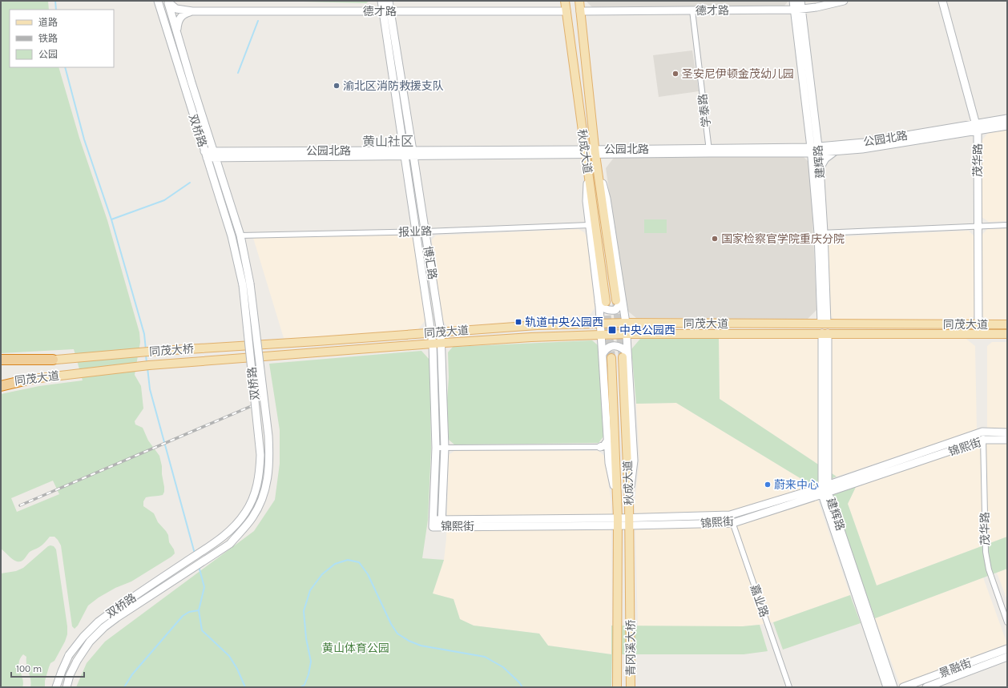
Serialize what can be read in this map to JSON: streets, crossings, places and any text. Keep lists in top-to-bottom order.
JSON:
{
  "streets": {
    "main road": [
      "德才路",
      "双桥路",
      "公园北路",
      "秋成大道",
      "茂华路",
      "建辉路",
      "博汇路",
      "同茂大道",
      "同茂大桥",
      "锦熙街",
      "青冈溪大桥",
      "景融街"
    ],
    "street": ["学泰路", "报业路", "嘉业路"]
  },
  "crossings": [
    ["德才路", "学泰路"],
    ["德才路", "双桥路"],
    ["德才路", "秋成大道"],
    ["德才路", "建辉路"],
    ["德才路", "博汇路"],
    ["学泰路", "公园北路"],
    ["双桥路", "公园北路"],
    ["双桥路", "报业路"],
    ["公园北路", "秋成大道"],
    ["公园北路", "茂华路"],
    ["公园北路", "建辉路"],
    ["公园北路", "博汇路"],
    ["秋成大道", "锦熙街"],
    ["秋成大道", "青冈溪大桥"],
    ["茂华路", "同茂大道"],
    ["茂华路", "锦熙街"],
    ["建辉路", "同茂大道"],
    ["建辉路", "锦熙街"],
    ["报业路", "博汇路"],
    ["博汇路", "同茂大道"],
    ["博汇路", "锦熙街"],
    ["同茂大道", "同茂大桥"],
    ["锦熙街", "嘉业路"]
  ],
  "districts": ["黄山社区"],
  "parks": ["黄山体育公园"],
  "places": {
    "other": [
      "圣安尼伊顿金茂幼儿园",
      "渝北区消防救援支队",
      "国家检察官学院重庆分院",
      "蔚来中心"
    ],
    "transit": ["轨道中央公园西", "中央公园西"]
  },
  "legend": ["道路", "铁路", "公园"],
  "scale_bar": "100 m"
}
